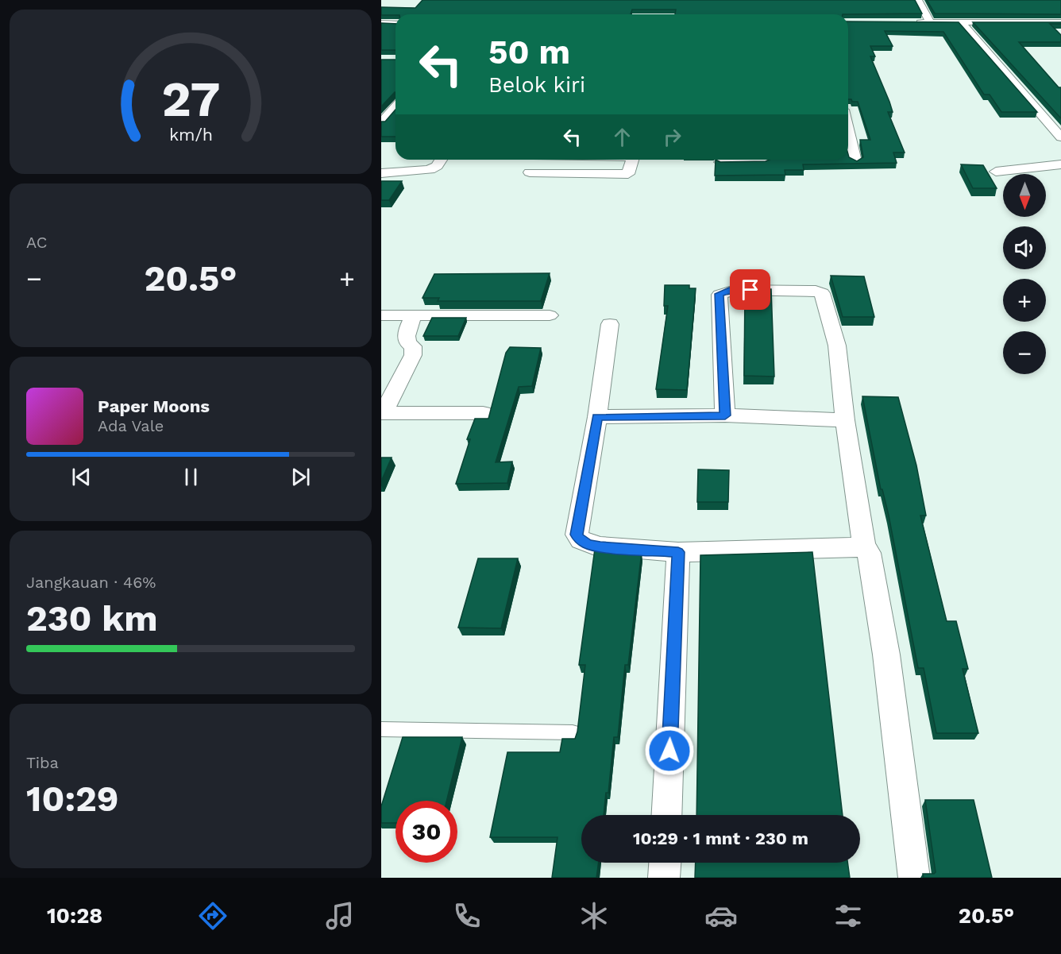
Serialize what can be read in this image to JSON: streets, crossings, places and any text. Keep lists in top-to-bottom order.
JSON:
{
  "north": "bottom",
  "page": {
    "turn": ["50 m", "Belok kiri"],
    "map_buttons": ["+", "−"],
    "tile": [
      "AC",
      ["Jangkauan · 46%", "230 km"],
      ["Tiba", "10:29"]
    ],
    "heat": ["−", "20.5°", "+"],
    "song": ["Paper Moons", "Ada Vale"],
    "limit": "30",
    "trip": "10:29 · 1 mnt · 230 m",
    "tabs": ["10:28", "20.5°"],
    "gauge": ["27", "km/h"]
  }
}
